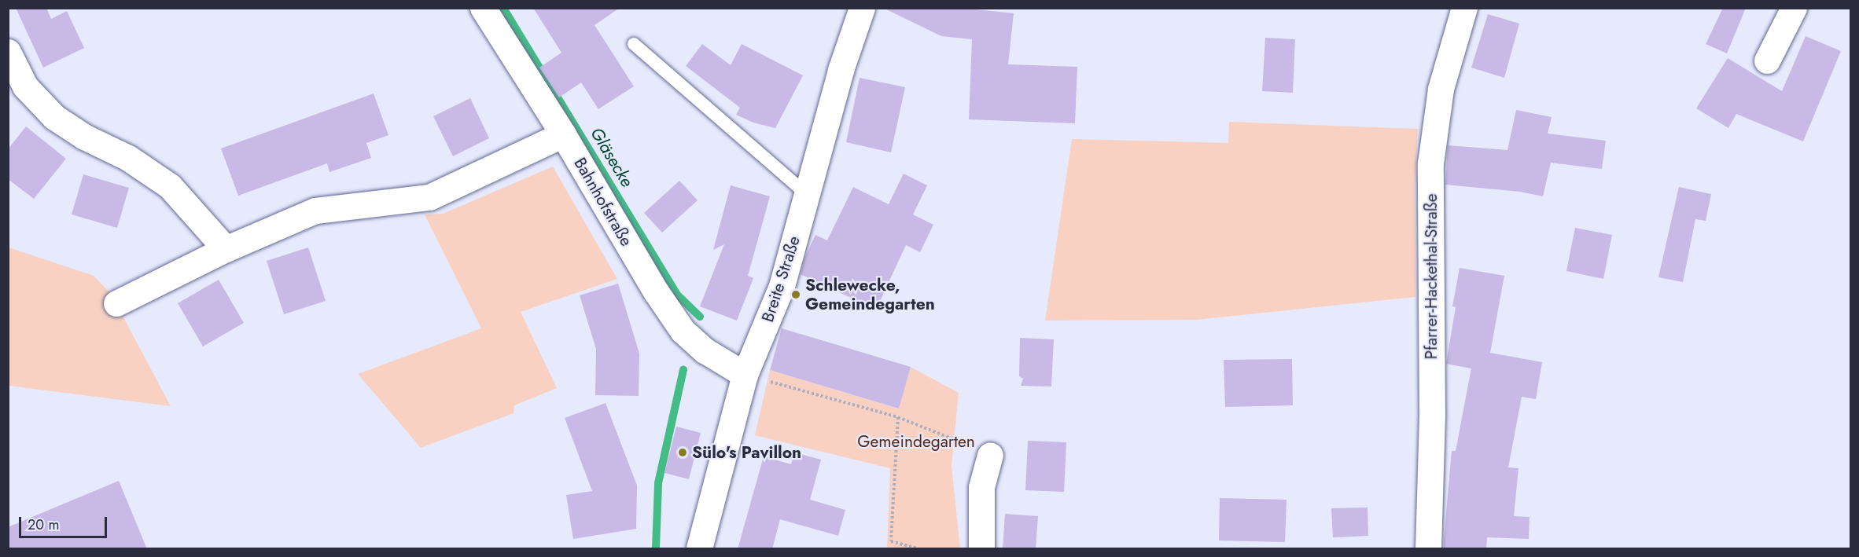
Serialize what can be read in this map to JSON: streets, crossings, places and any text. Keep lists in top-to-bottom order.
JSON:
{
  "streets": {
    "street": ["Bahnhofstraße", "Pfarrer-Hackethal-Straße", "Breite Straße"]
  },
  "crossings": [
    ["Bahnhofstraße", "Breite Straße"]
  ],
  "water": ["Gläsecke"],
  "parks": ["Gemeindegarten"],
  "places": ["Schlewecke, Gemeindegarten", "Sülo's Pavillon"],
  "scale_bar": "20 m"
}
